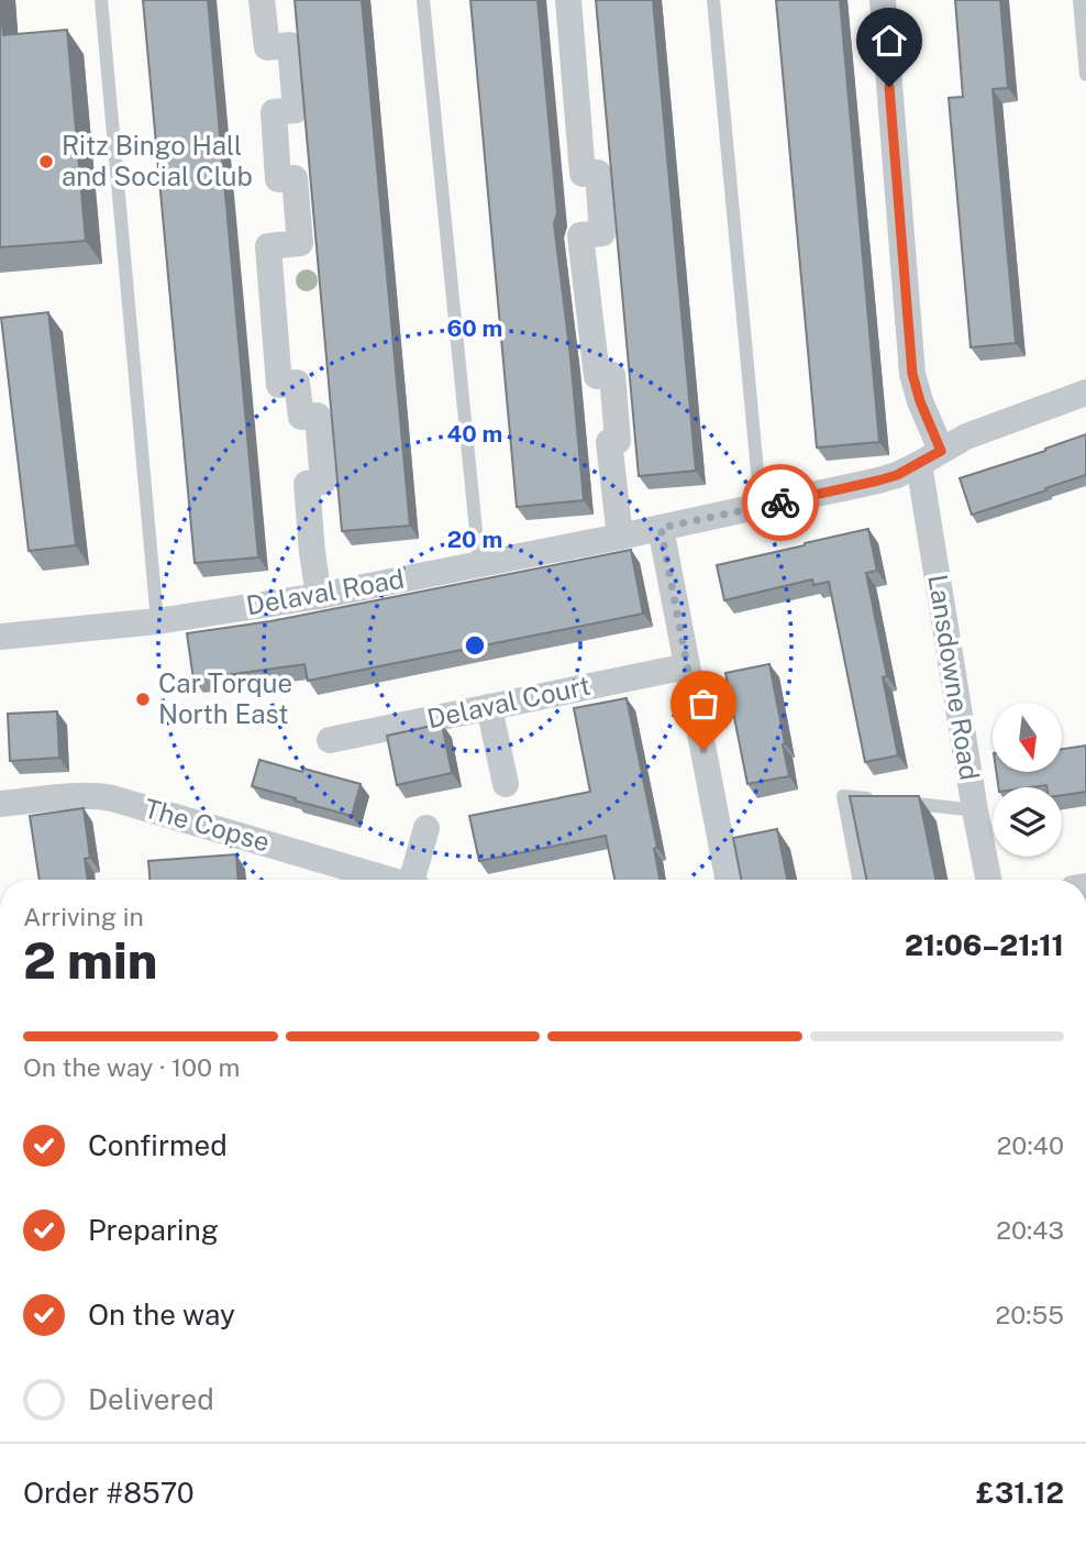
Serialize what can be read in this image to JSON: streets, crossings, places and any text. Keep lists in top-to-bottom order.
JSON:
{
  "streets": {
    "street": [
      "Delaval Road",
      "Lansdowne Road",
      "Delaval Court",
      "The Copse"
    ]
  },
  "crossings": [
    ["Delaval Road", "Lansdowne Road"]
  ],
  "places": ["Ritz Bingo Hall and Social Club", "Car Torque North East"],
  "north": "bottom",
  "page": {
    "heading": ["2 min", "Arriving in", "21:06–21:11"],
    "panel": ["Order #8570", "£31.12"],
    "bar": "On the way · 100 m",
    "list": [
      ["Confirmed", "20:40"],
      ["Preparing", "20:43"],
      ["On the way", "20:55"],
      "Delivered"
    ]
  },
  "rings": ["60 m", "40 m", "20 m"]
}
